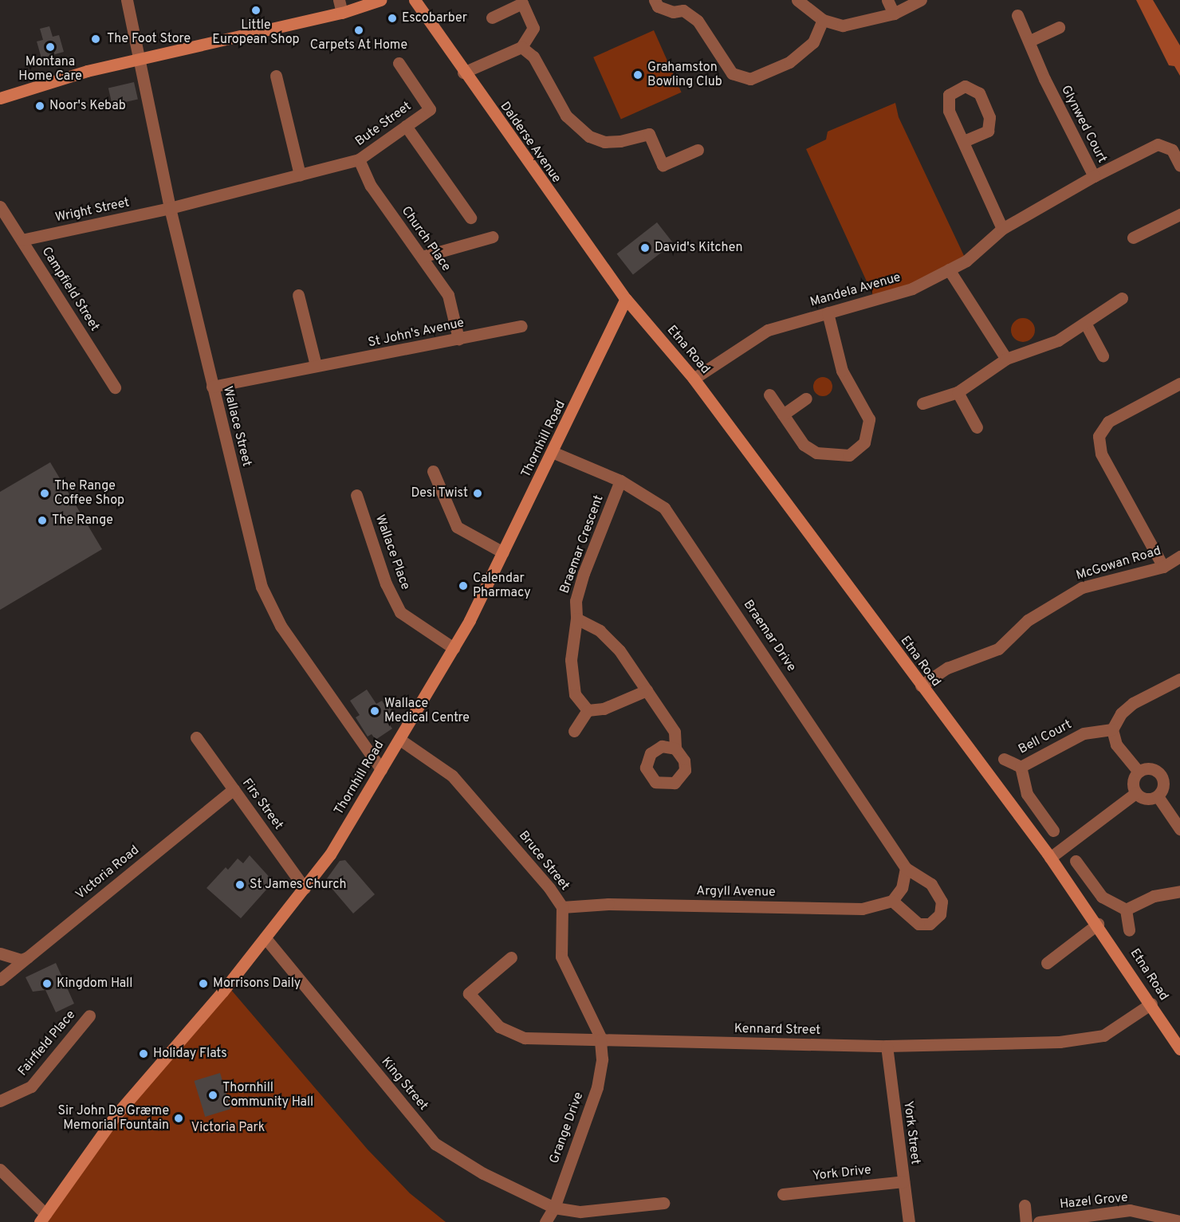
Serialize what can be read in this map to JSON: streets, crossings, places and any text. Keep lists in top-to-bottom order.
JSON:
{
  "streets": {
    "street": [
      "Bute Street",
      "Glynwed Court",
      "Dalderse Avenue",
      "Wright Street",
      "Church Place",
      "Campfield Street",
      "Mandela Avenue",
      "St John's Avenue",
      "Etna Road",
      "Wallace Street",
      "Thornhill Road",
      "Braemar Crescent",
      "Wallace Place",
      "McGowan Road",
      "Braemar Drive",
      "Bell Court",
      "Firs Street",
      "Bruce Street",
      "Victoria Road",
      "Argyll Avenue",
      "Kennard Street",
      "Fairfield Place",
      "King Street",
      "Grange Drive",
      "York Street",
      "York Drive",
      "Hazel Grove"
    ]
  },
  "crossings": [
    ["Bute Street", "Wright Street"],
    ["Bute Street", "Church Place"],
    ["Bute Street", "Wallace Street"],
    ["Glynwed Court", "Mandela Avenue"],
    ["Dalderse Avenue", "Etna Road"],
    ["Dalderse Avenue", "Thornhill Road"],
    ["Wright Street", "Campfield Street"],
    ["Wright Street", "Wallace Street"],
    ["Church Place", "St John's Avenue"],
    ["Mandela Avenue", "Etna Road"],
    ["St John's Avenue", "Wallace Street"],
    ["Etna Road", "Thornhill Road"],
    ["Etna Road", "McGowan Road"],
    ["Etna Road", "Kennard Street"],
    ["Wallace Street", "Thornhill Road"],
    ["Thornhill Road", "Wallace Place"],
    ["Thornhill Road", "Braemar Drive"],
    ["Thornhill Road", "Firs Street"],
    ["Thornhill Road", "Bruce Street"],
    ["Thornhill Road", "King Street"],
    ["Braemar Crescent", "Braemar Drive"],
    ["Firs Street", "Victoria Road"],
    ["Bruce Street", "Argyll Avenue"],
    ["Bruce Street", "Kennard Street"],
    ["Bruce Street", "Grange Drive"],
    ["Kennard Street", "Grange Drive"],
    ["Kennard Street", "York Street"],
    ["King Street", "Grange Drive"],
    ["York Street", "York Drive"]
  ],
  "parks": ["Victoria Park"],
  "places": [
    "Little European Shop",
    "Escobarber",
    "Carpets At Home",
    "The Foot Store",
    "Montana Home Care",
    "Grahamston Bowling Club",
    "Noor's Kebab",
    "David's Kitchen",
    "The Range Coffee Shop",
    "Desi Twist",
    "The Range",
    "Calendar Pharmacy",
    "Wallace Medical Centre",
    "St James Church",
    "Kingdom Hall",
    "Morrisons Daily",
    "Holiday Flats",
    "Thornhill Community Hall",
    "Sir John De Græme Memorial Fountain"
  ]
}
